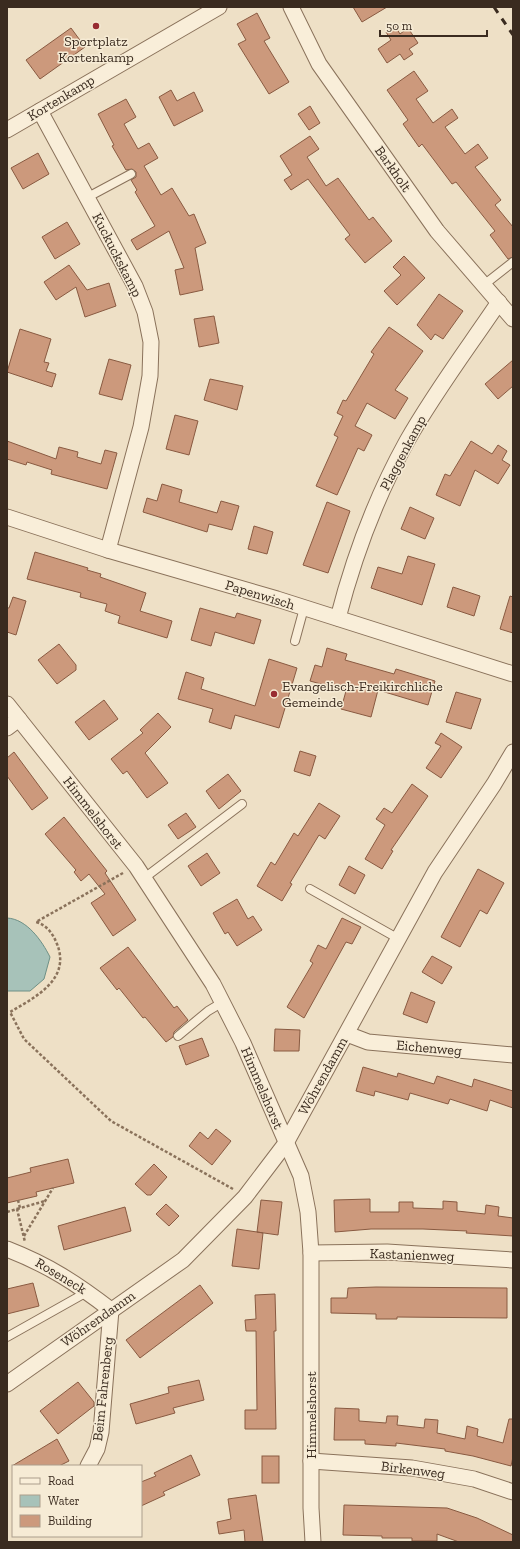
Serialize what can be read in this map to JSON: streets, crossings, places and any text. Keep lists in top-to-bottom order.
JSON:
{
  "streets": {
    "street": [
      "Kortenkamp",
      "Barkholt",
      "Kuckuckskamp",
      "Plaggenkamp",
      "Papenwisch",
      "Himmelshorst",
      "Eichenweg",
      "Wöhrendamm",
      "Kastanienweg",
      "Roseneck",
      "Beim Fahrenberg",
      "Birkenweg"
    ]
  },
  "crossings": [
    ["Kortenkamp", "Kuckuckskamp"],
    ["Barkholt", "Plaggenkamp"],
    ["Kuckuckskamp", "Papenwisch"],
    ["Plaggenkamp", "Papenwisch"],
    ["Himmelshorst", "Wöhrendamm"],
    ["Himmelshorst", "Kastanienweg"],
    ["Himmelshorst", "Birkenweg"],
    ["Eichenweg", "Wöhrendamm"],
    ["Wöhrendamm", "Roseneck"],
    ["Wöhrendamm", "Beim Fahrenberg"],
    ["Roseneck", "Beim Fahrenberg"]
  ],
  "places": ["Sportplatz Kortenkamp", "Evangelisch-Freikirchliche Gemeinde"],
  "legend": ["Road", "Water", "Building"],
  "scale_bar": "50 m"
}
